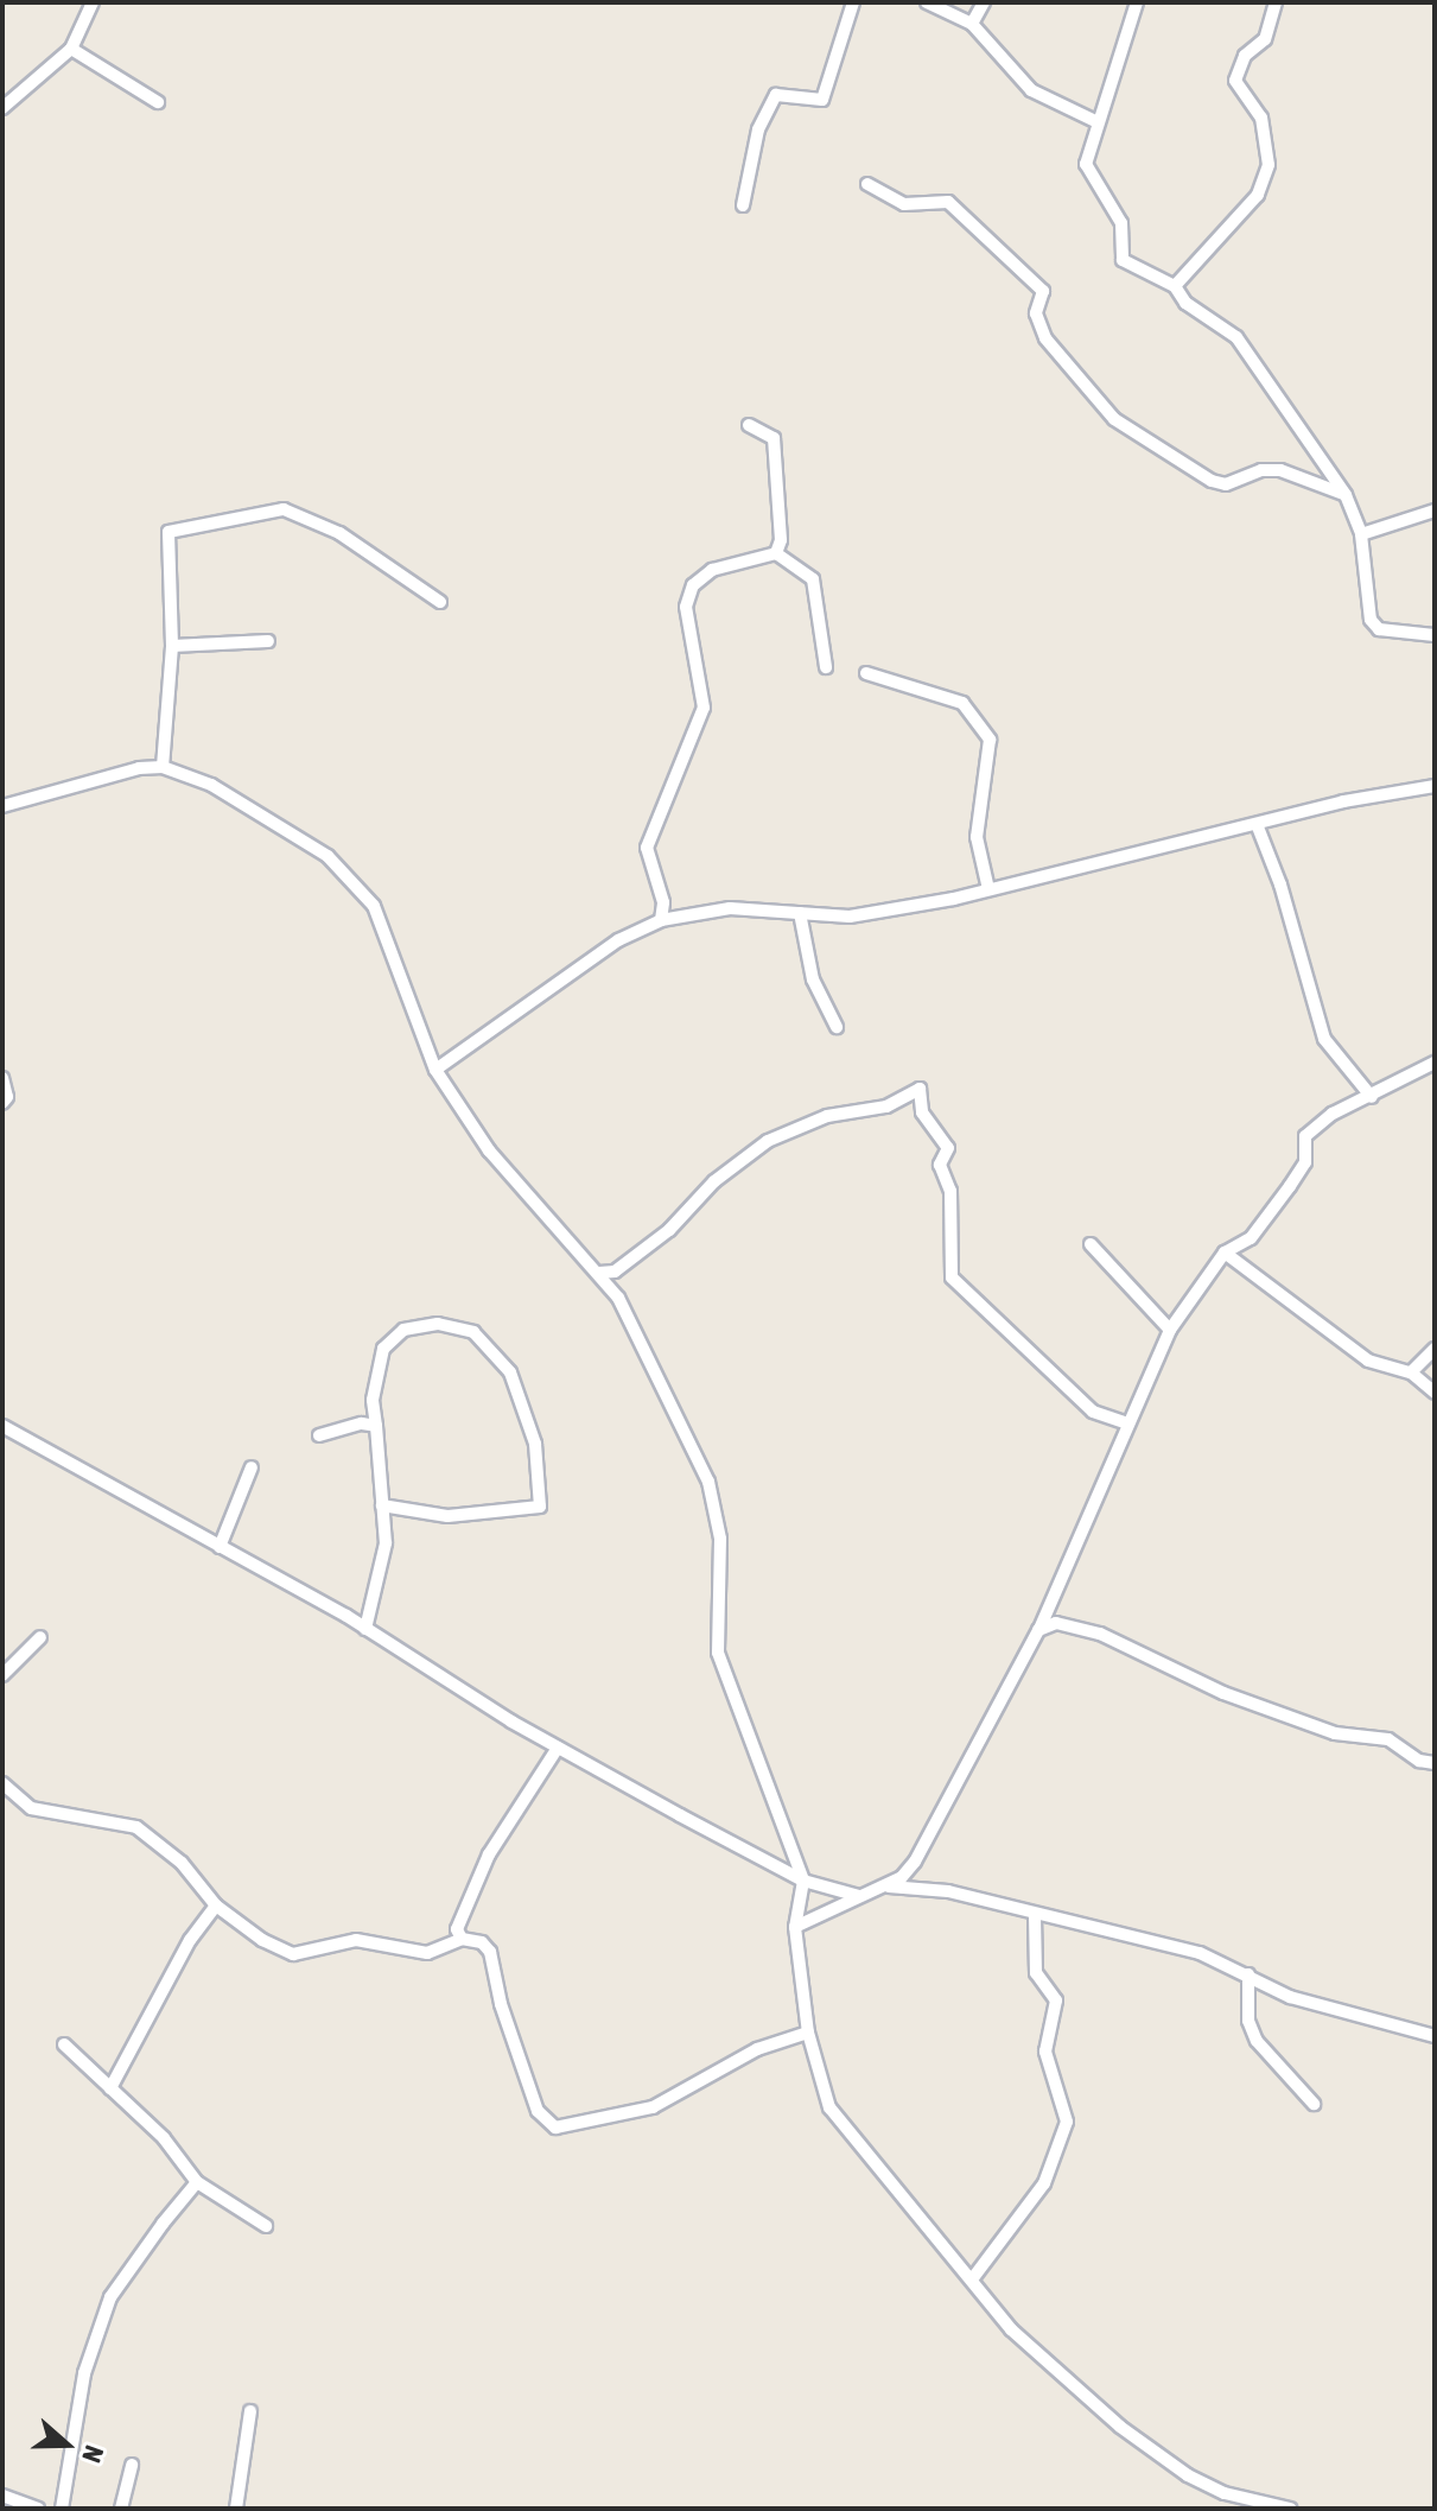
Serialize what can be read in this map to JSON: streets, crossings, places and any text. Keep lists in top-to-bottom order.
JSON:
{
  "north": "right"
}
